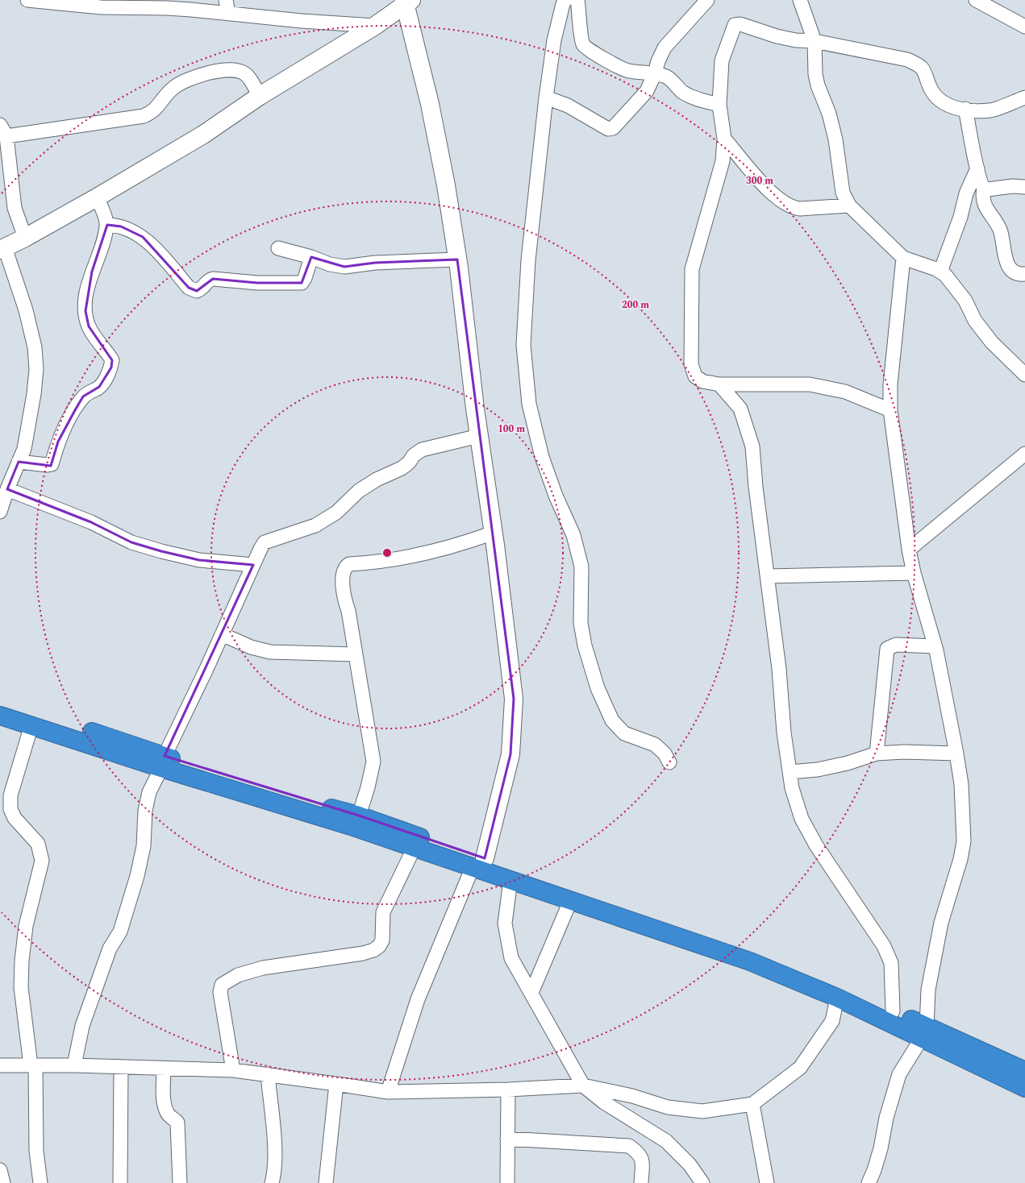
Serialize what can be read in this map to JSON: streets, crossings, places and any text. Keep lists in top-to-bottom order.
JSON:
{
  "rings": ["300 m", "200 m", "100 m"]
}
